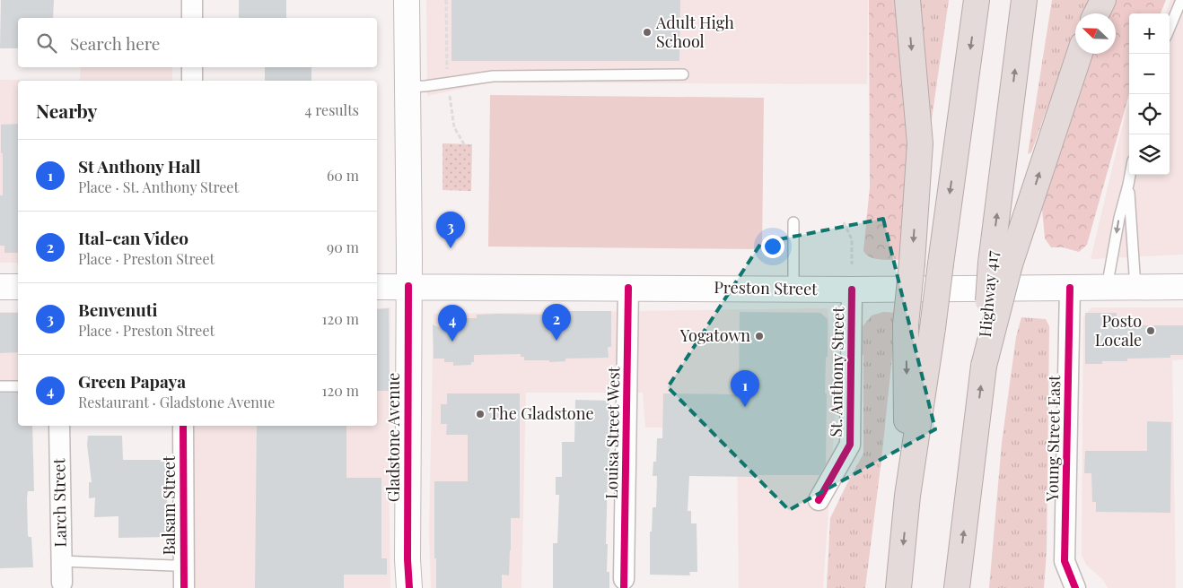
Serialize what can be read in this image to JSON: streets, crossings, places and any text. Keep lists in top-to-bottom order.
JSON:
{
  "streets": {
    "highway": ["Highway 417"],
    "main road": ["Preston Street", "Gladstone Avenue"],
    "street": [
      "St. Anthony Street",
      "Louisa Street West",
      "Young Street East",
      "Larch Street",
      "Balsam Street"
    ]
  },
  "crossings": [
    ["Preston Street", "St. Anthony Street"],
    ["Preston Street", "Louisa Street West"],
    ["Preston Street", "Gladstone Avenue"],
    ["Preston Street", "Young Street East"]
  ],
  "places": [
    "Adult High School",
    "Posto Locale",
    "Yogatown",
    "The Gladstone"
  ],
  "north": "top left",
  "page": {
    "map_buttons": ["+", "−"],
    "search": "Search here",
    "heading": ["Nearby", "4 results"],
    "list": [
      {
        "mark": "1",
        "name": "St Anthony Hall",
        "note": "Place · St. Anthony Street",
        "value": "60 m"
      },
      {
        "mark": "2",
        "name": "Ital-can Video",
        "note": "Place · Preston Street",
        "value": "90 m"
      },
      {
        "mark": "3",
        "name": "Benvenuti",
        "note": "Place · Preston Street",
        "value": "120 m"
      },
      {
        "mark": "4",
        "name": "Green Papaya",
        "note": "Restaurant · Gladstone Avenue",
        "value": "120 m"
      }
    ],
    "pins": [
      "3",
      "2",
      "4",
      "1"
    ]
  }
}
